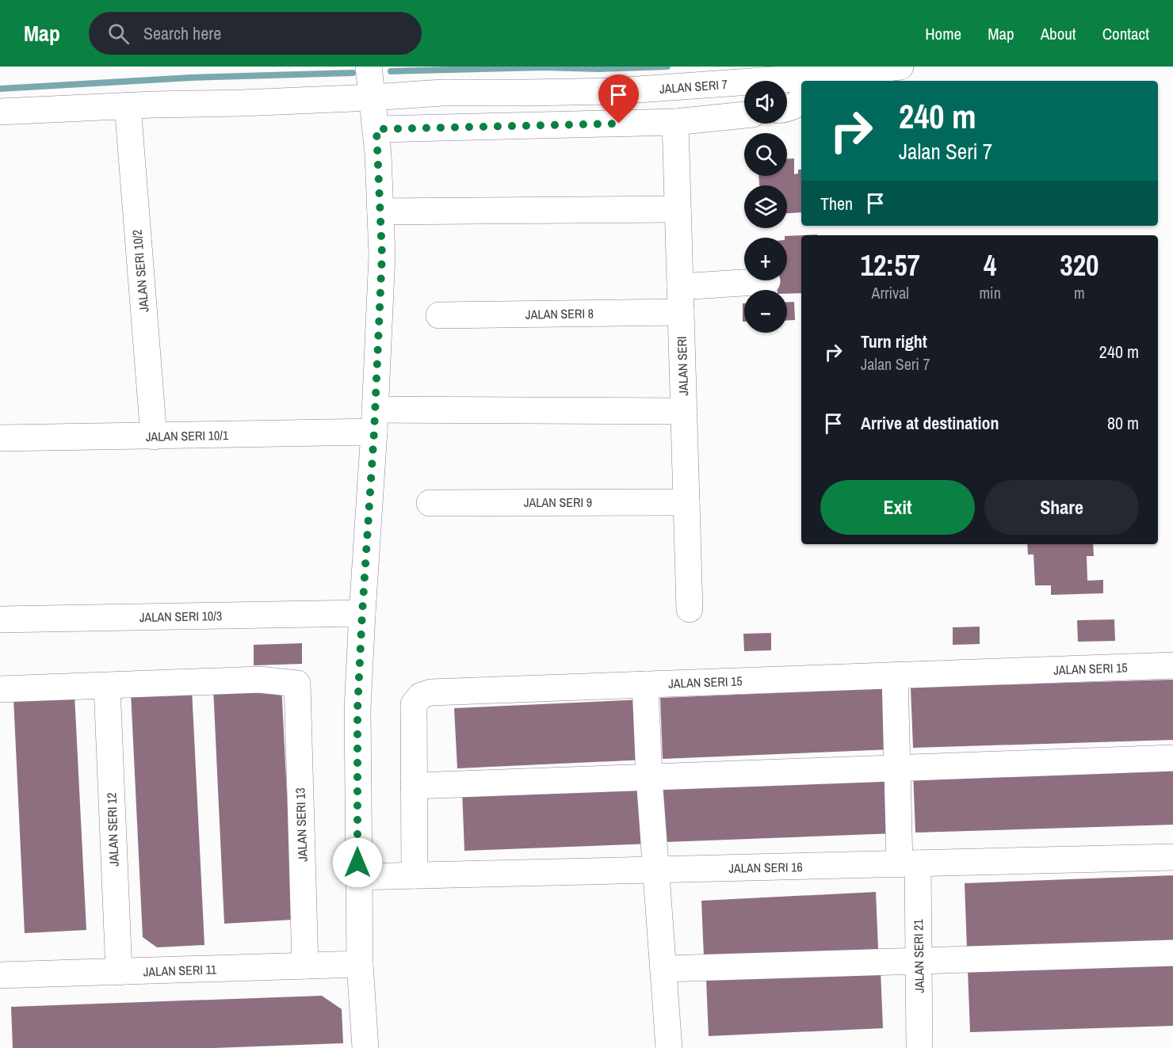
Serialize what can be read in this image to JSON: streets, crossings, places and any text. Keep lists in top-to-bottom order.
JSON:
{
  "streets": {
    "street": [
      "JALAN SERI 7",
      "JALAN SERI 10/2",
      "JALAN SERI 8",
      "JALAN SERI",
      "JALAN SERI 10/1",
      "JALAN SERI 9",
      "JALAN SERI 10/3",
      "JALAN SERI 15",
      "JALAN SERI 13",
      "JALAN SERI 12",
      "JALAN SERI 16",
      "JALAN SERI 21",
      "JALAN SERI 11"
    ]
  },
  "crossings": [
    ["JALAN SERI 7", "JALAN SERI 10/2"],
    ["JALAN SERI 10/2", "JALAN SERI 10/1"],
    ["JALAN SERI 8", "JALAN SERI"],
    ["JALAN SERI", "JALAN SERI 10/1"],
    ["JALAN SERI", "JALAN SERI 9"],
    ["JALAN SERI 15", "JALAN SERI 16"],
    ["JALAN SERI 15", "JALAN SERI 21"],
    ["JALAN SERI 13", "JALAN SERI 12"],
    ["JALAN SERI 13", "JALAN SERI 11"],
    ["JALAN SERI 12", "JALAN SERI 11"],
    ["JALAN SERI 16", "JALAN SERI 21"]
  ],
  "page": {
    "header": "Map",
    "search": "Search here",
    "nav": [
      "Home",
      "Map",
      "About",
      "Contact"
    ],
    "map_buttons": ["+", "−"],
    "turn": ["240 m", "Jalan Seri 7"],
    "then": "Then",
    "eta": [
      "12:57",
      "Arrival",
      "4",
      "min",
      "320",
      "m"
    ],
    "list": [
      {
        "name": "Turn right",
        "note": "Jalan Seri 7",
        "value": "240 m"
      },
      {
        "name": "Arrive at destination",
        "value": "80 m"
      }
    ],
    "buttons": ["Exit", "Share"]
  }
}
